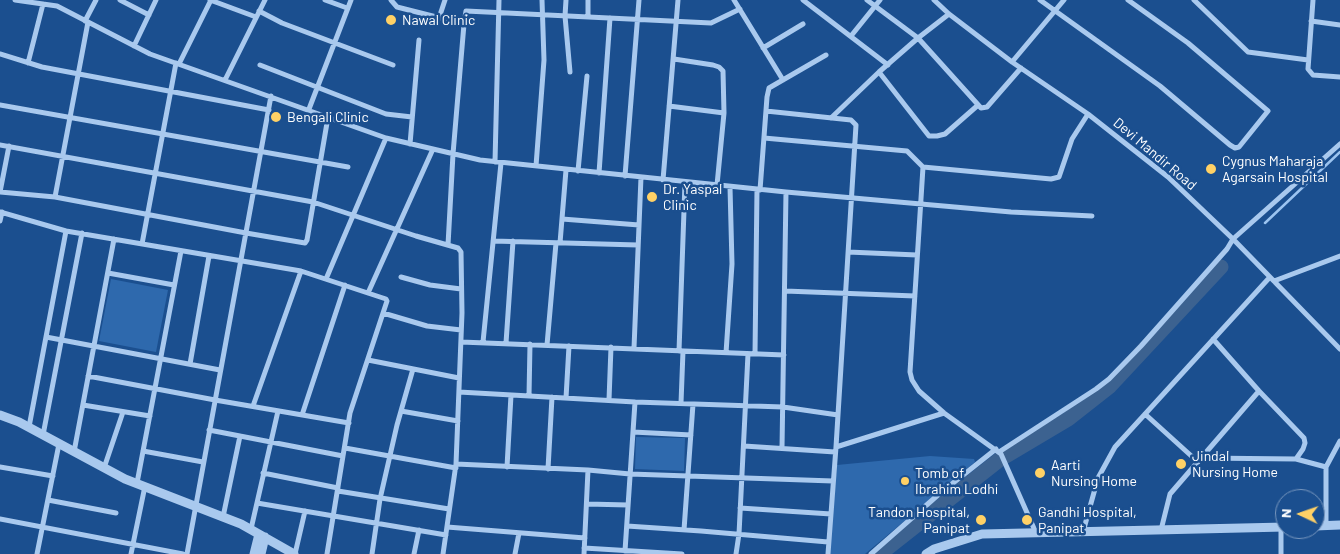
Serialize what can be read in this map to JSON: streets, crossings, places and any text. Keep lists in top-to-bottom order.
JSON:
{
  "streets": {
    "street": ["Devi Mandir Road"]
  },
  "places": [
    "Nawal Clinic",
    "Bengali Clinic",
    "Cygnus Maharaja Agarsain Hospital",
    "Dr. Yaspal Clinic",
    "Jindal Nursing Home",
    "Aarti Nursing Home",
    "Tomb of Ibrahim Lodhi",
    "Tandon Hospital, Panipat",
    "Gandhi Hospital, Panipat"
  ],
  "north": "left"
}
